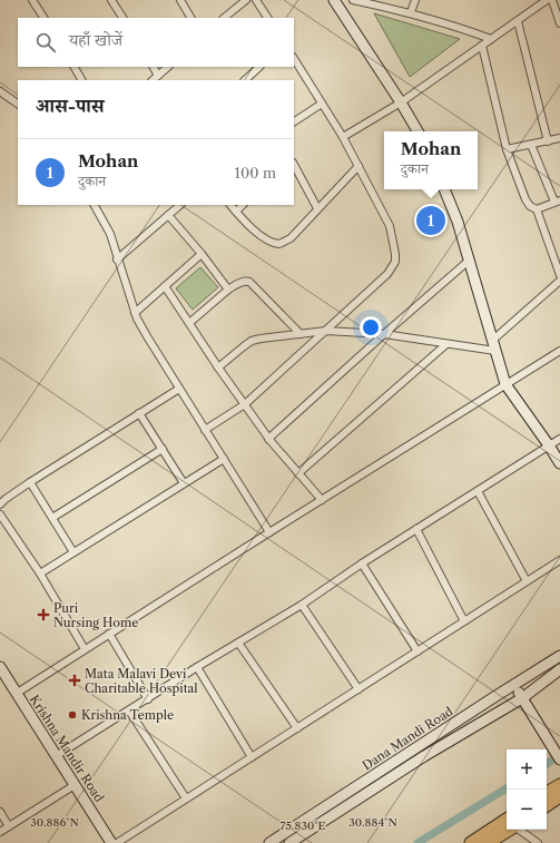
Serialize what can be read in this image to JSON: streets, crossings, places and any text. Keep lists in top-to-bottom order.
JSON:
{
  "streets": {
    "street": ["Dana Mandi Road", "Krishna Mandir Road"]
  },
  "places": {
    "health": ["Puri Nursing Home", "Mata Malavi Devi Charitable Hospital"],
    "other": ["Krishna Temple"]
  },
  "page": {
    "search": "यहाँ खोजें",
    "heading": "आस-पास",
    "popup": ["Mohan", "दुकान"],
    "list": [
      {
        "mark": "1",
        "name": "Mohan",
        "note": "दुकान",
        "value": "100 m"
      }
    ],
    "pins": "1",
    "map_buttons": ["+", "−"]
  },
  "coordinates": ["30.886°N", "30.884°N", "75.830°E"]
}
